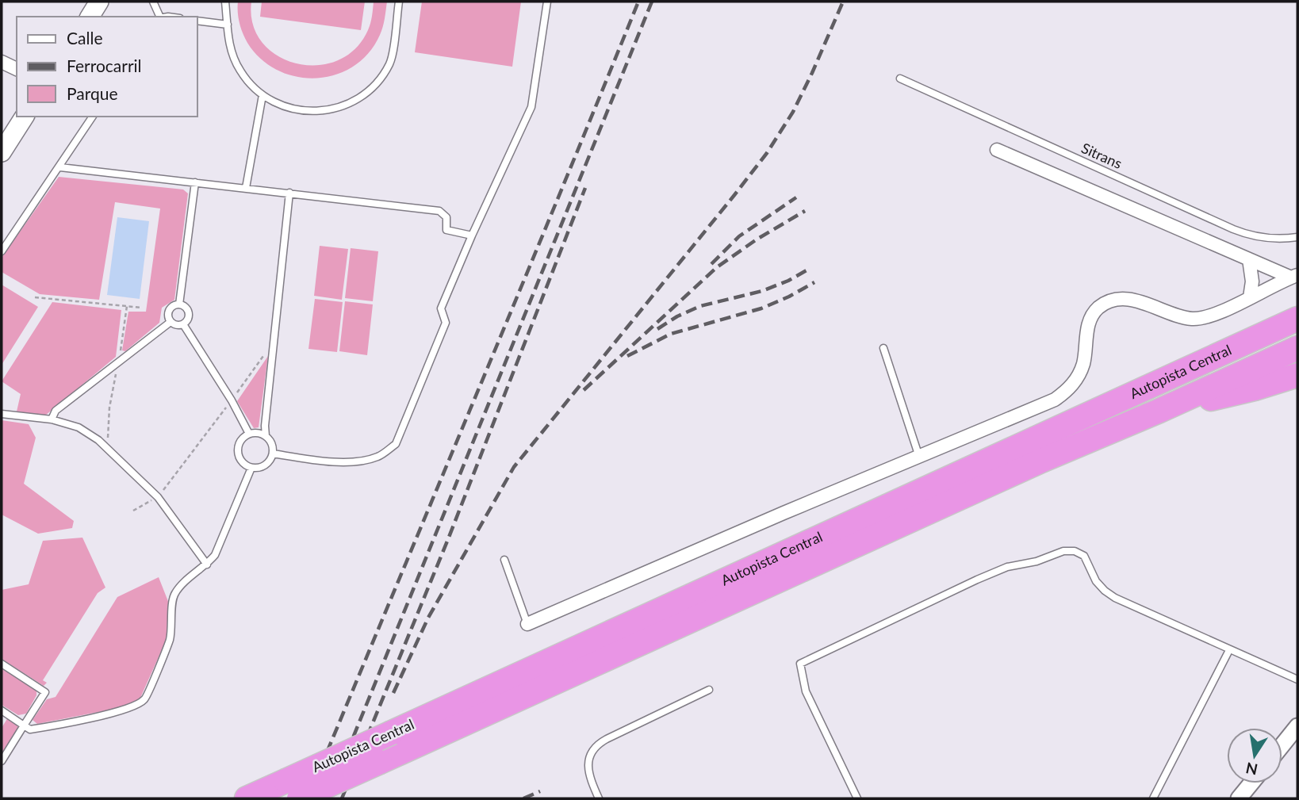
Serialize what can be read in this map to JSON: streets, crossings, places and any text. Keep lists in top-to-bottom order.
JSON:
{
  "streets": {
    "highway": ["Autopista Central"],
    "lane": ["Sitrans"]
  },
  "legend": ["Calle", "Ferrocarril", "Parque"],
  "north": "bottom"
}
